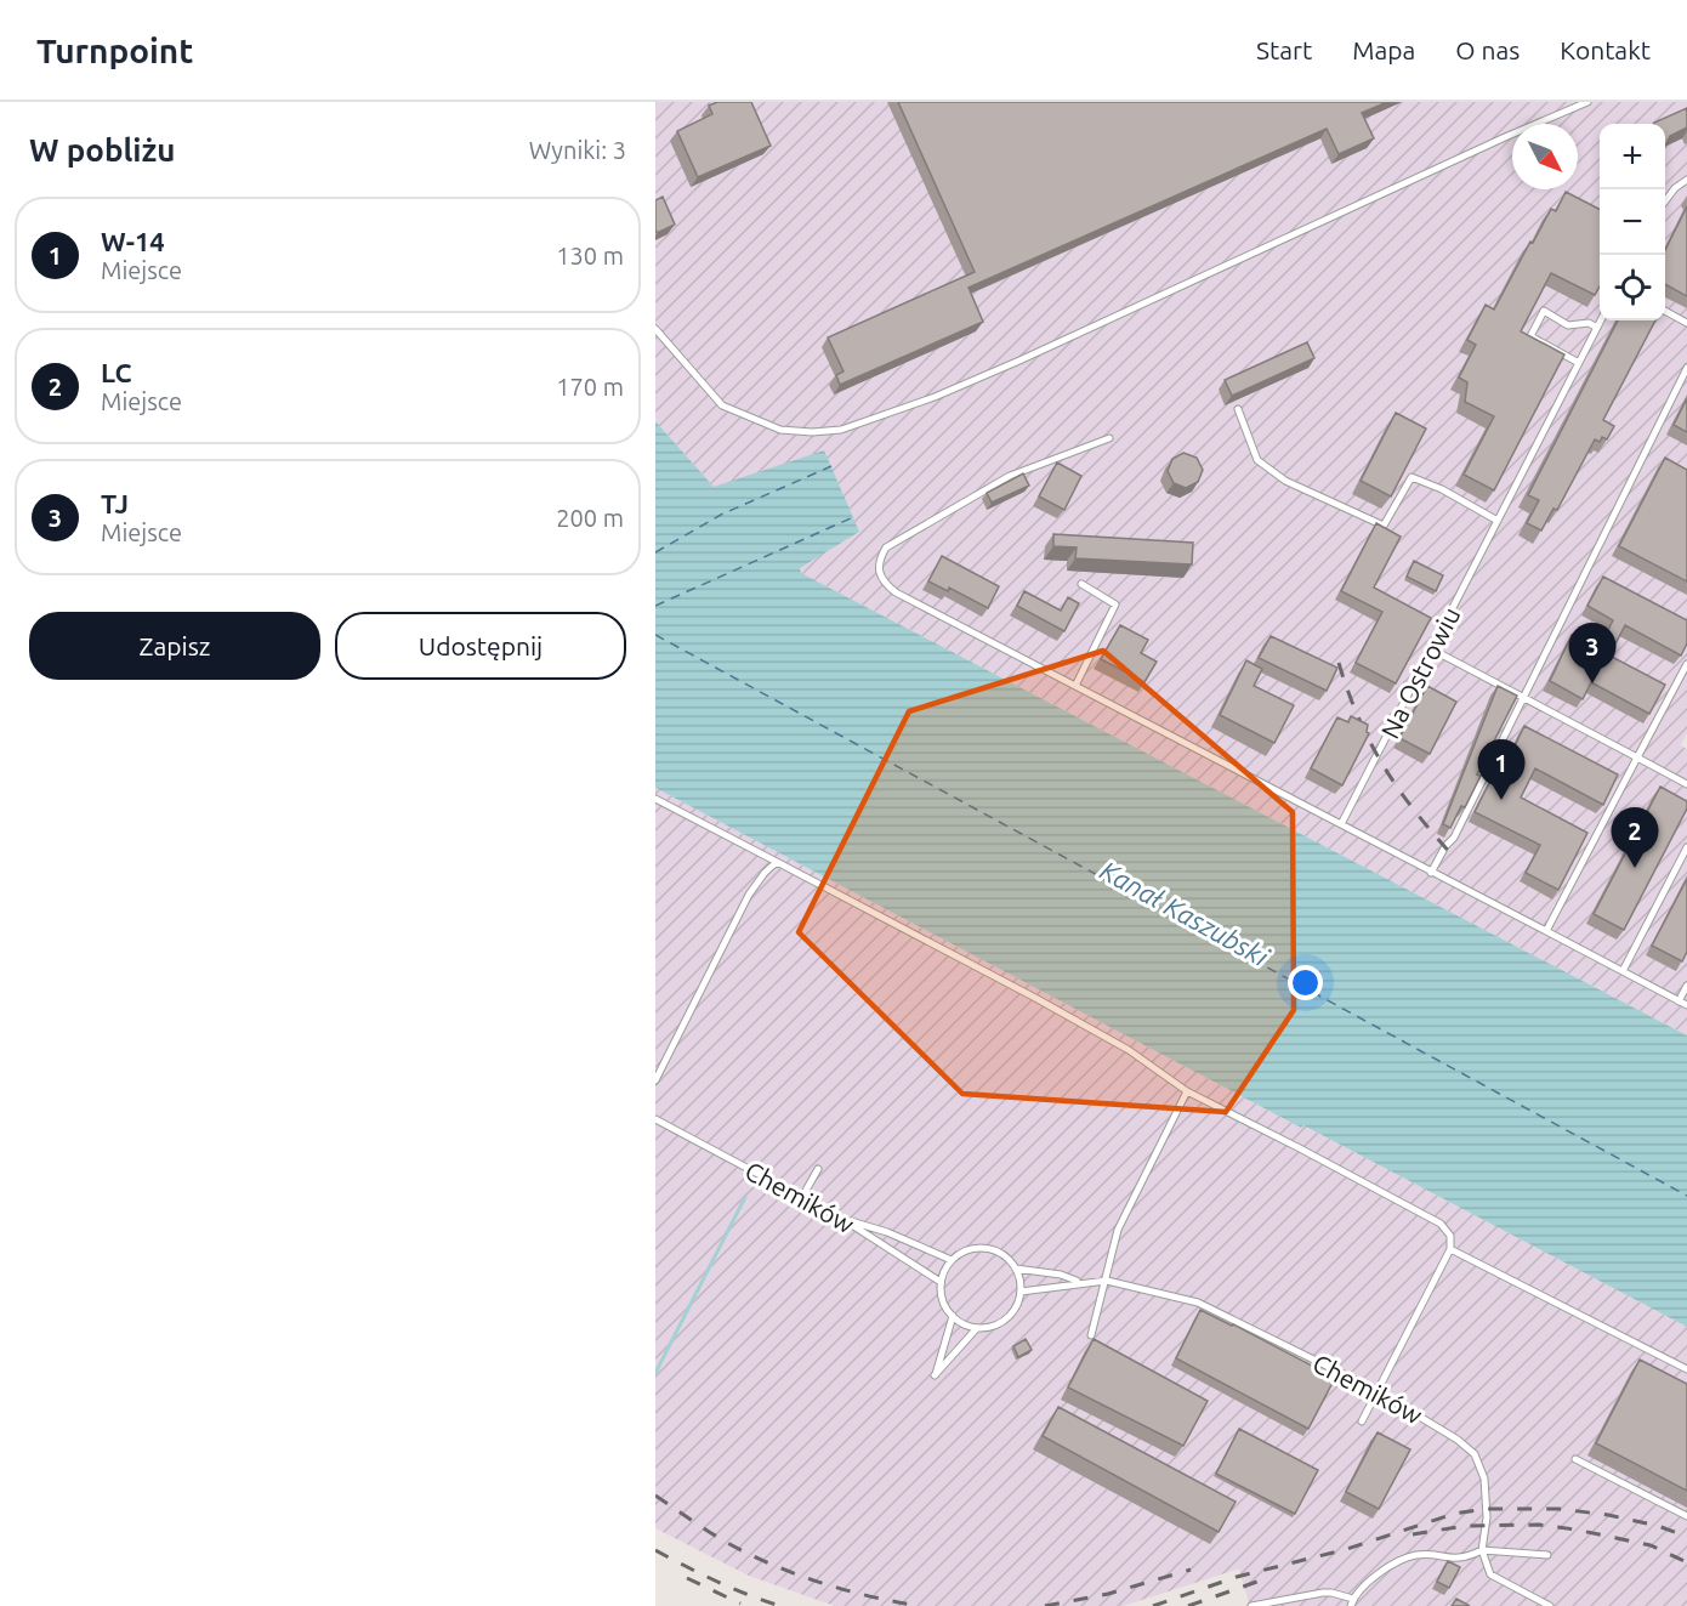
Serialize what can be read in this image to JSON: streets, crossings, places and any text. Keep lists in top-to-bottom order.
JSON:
{
  "streets": {
    "lane": ["Na Ostrowiu", "Chemików"]
  },
  "water": ["Kanał Kaszubski"],
  "north": "bottom right",
  "page": {
    "header": "Turnpoint",
    "nav": [
      "Start",
      "Mapa",
      "O nas",
      "Kontakt"
    ],
    "heading": ["W pobliżu", "Wyniki: 3"],
    "map_buttons": ["+", "−"],
    "list": [
      {
        "mark": "1",
        "name": "W-14",
        "note": "Miejsce",
        "value": "130 m"
      },
      {
        "mark": "2",
        "name": "LC",
        "note": "Miejsce",
        "value": "170 m"
      },
      {
        "mark": "3",
        "name": "TJ",
        "note": "Miejsce",
        "value": "200 m"
      }
    ],
    "buttons": ["Zapisz", "Udostępnij"],
    "pins": ["3", "1", "2"]
  }
}
